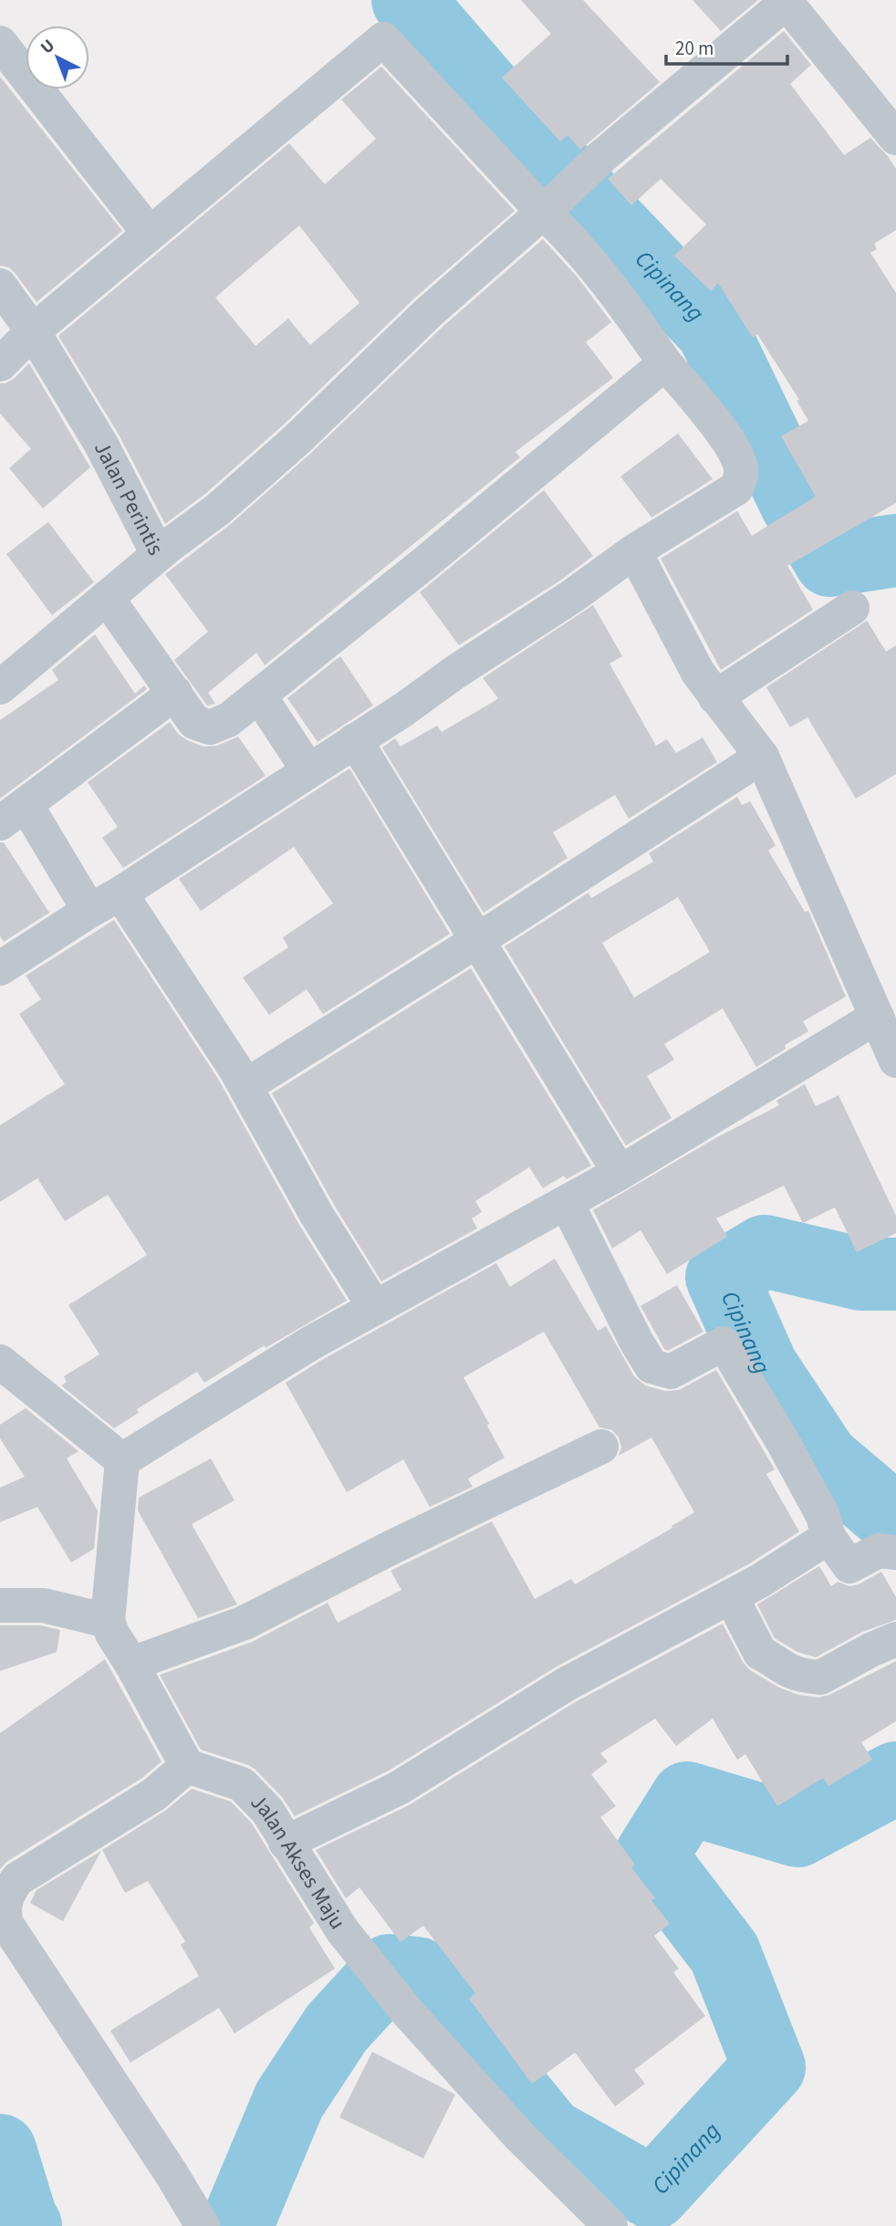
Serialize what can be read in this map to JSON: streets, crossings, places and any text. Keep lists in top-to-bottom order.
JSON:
{
  "streets": {
    "street": ["Jalan Perintis", "Jalan Akses Maju"]
  },
  "water": ["Cipinang"],
  "scale_bar": "20 m",
  "north": "top left"
}
